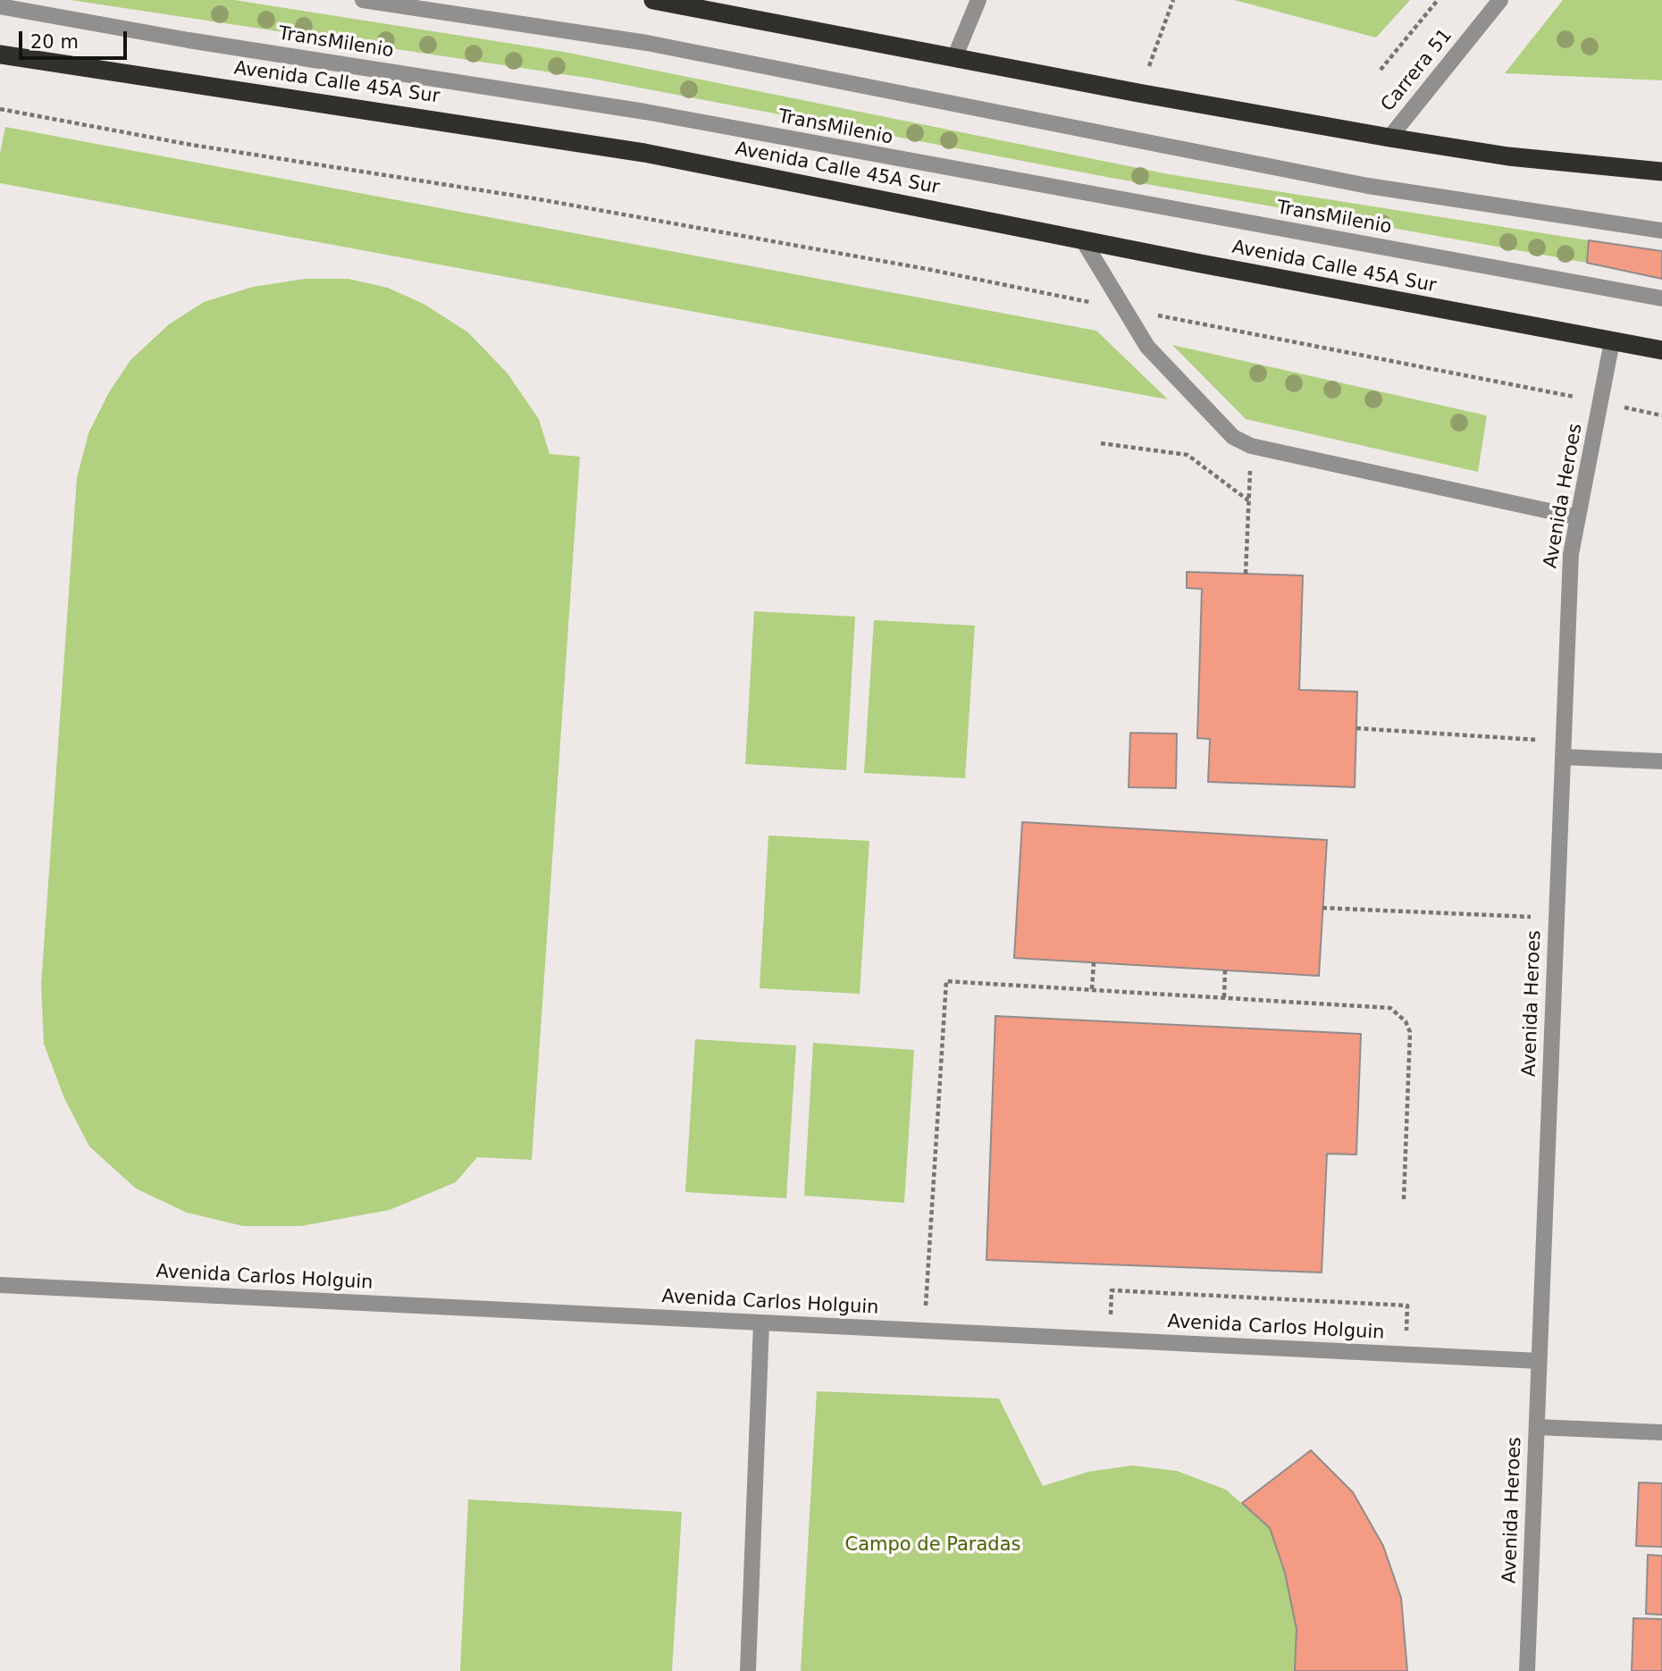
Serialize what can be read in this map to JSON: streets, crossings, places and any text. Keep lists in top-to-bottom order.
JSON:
{
  "streets": {
    "highway": ["Avenida Calle 45A Sur"],
    "street": [
      "TransMilenio",
      "Carrera 51",
      "Avenida Heroes",
      "Avenida Carlos Holguin"
    ]
  },
  "crossings": [
    ["Avenida Calle 45A Sur", "Avenida Heroes"],
    ["Avenida Heroes", "Avenida Carlos Holguin"]
  ],
  "parks": ["Campo de Paradas"],
  "scale_bar": "20 m"
}
